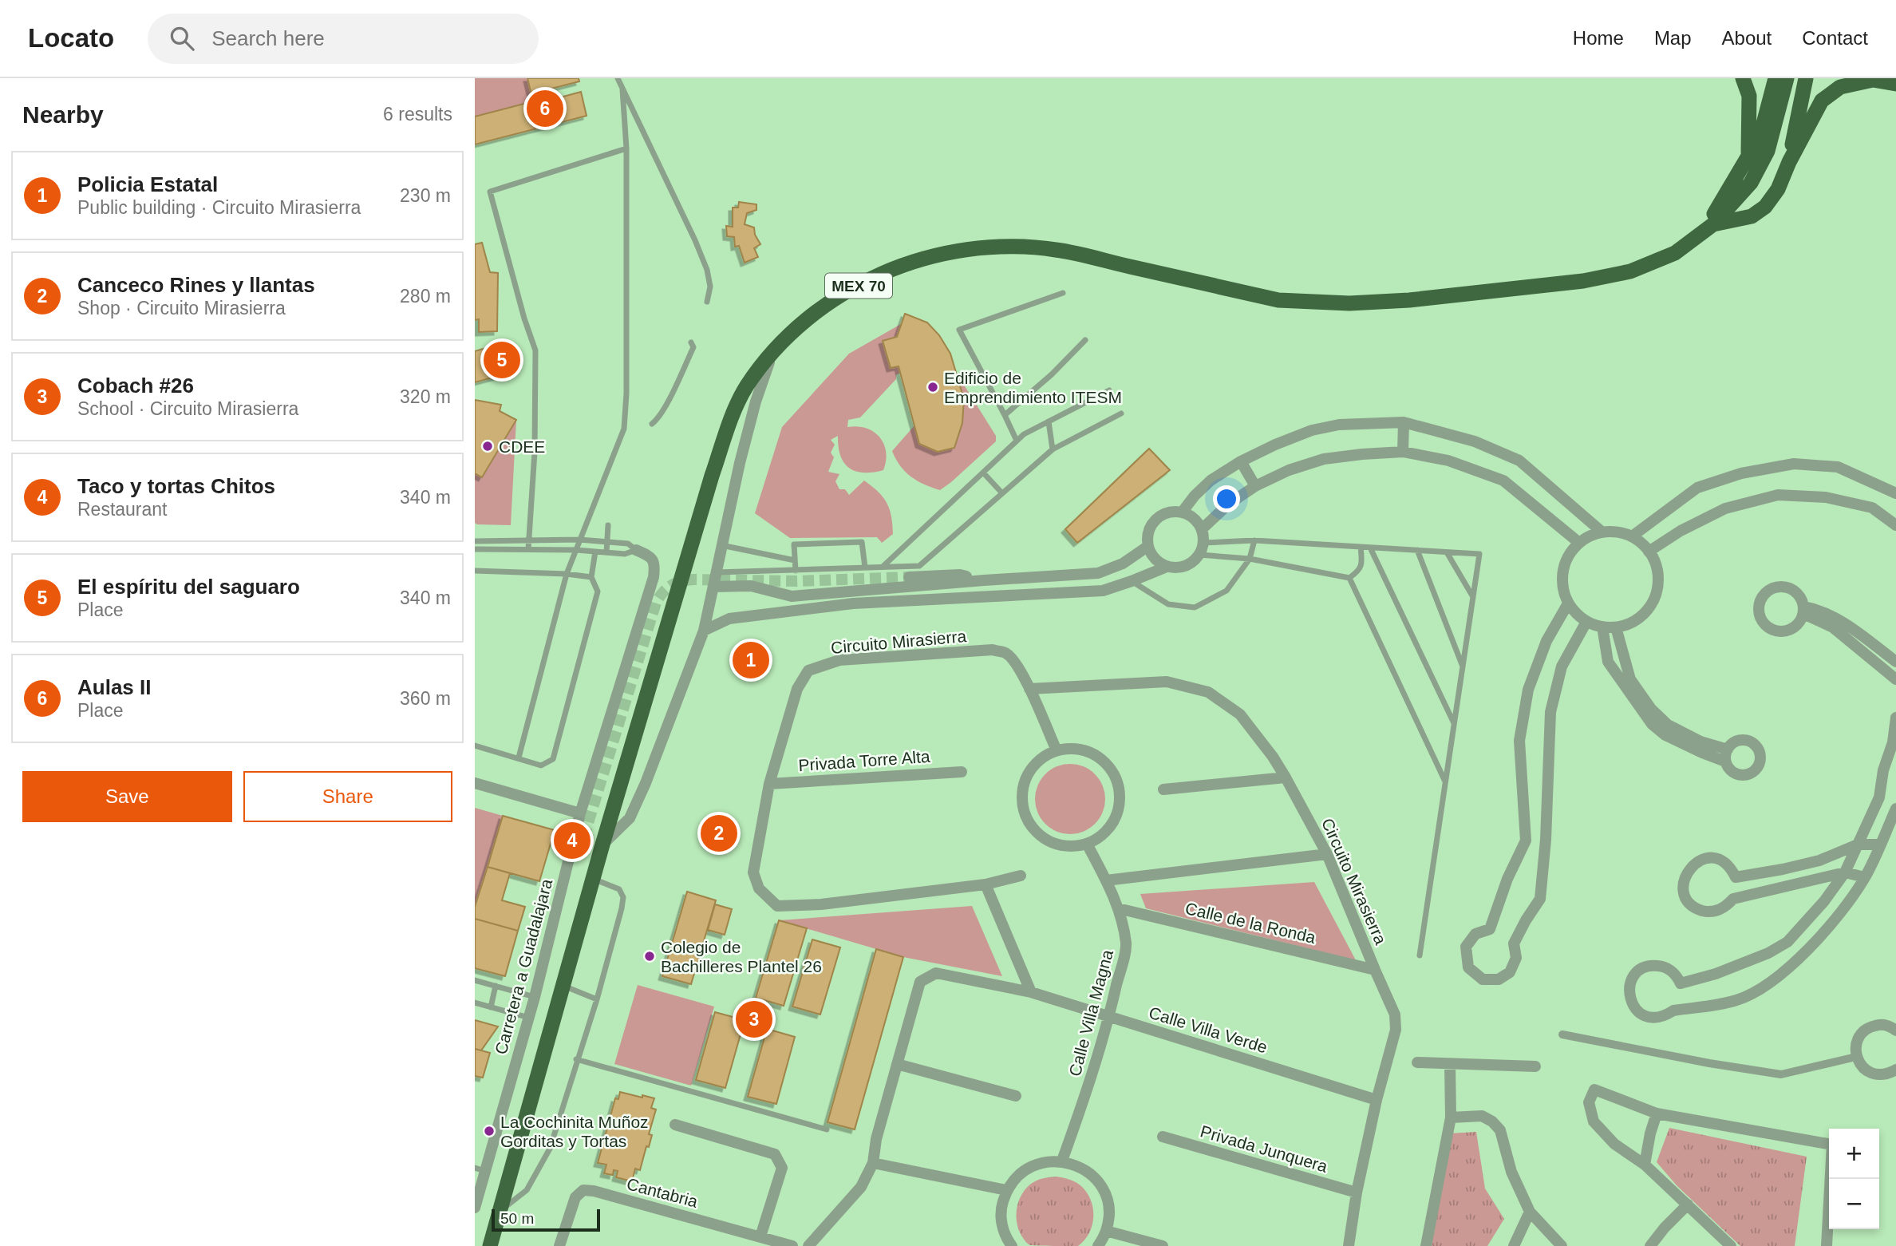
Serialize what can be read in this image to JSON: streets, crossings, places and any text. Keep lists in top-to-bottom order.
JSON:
{
  "streets": {
    "highway": ["MEX 70"],
    "street": [
      "Circuito Mirasierra",
      "Privada Torre Alta",
      "Calle de la Ronda",
      "Carretera a Guadalajara",
      "Calle Villa Magna",
      "Calle Villa Verde",
      "Privada Junquera",
      "Cantabria"
    ]
  },
  "crossings": [
    ["Circuito Mirasierra", "Privada Torre Alta"],
    ["Circuito Mirasierra", "Calle de la Ronda"],
    ["Circuito Mirasierra", "Calle Villa Verde"],
    ["Circuito Mirasierra", "Privada Junquera"],
    ["Calle de la Ronda", "Calle Villa Magna"],
    ["Calle Villa Magna", "Calle Villa Verde"]
  ],
  "places": [
    "Edificio de Emprendimiento ITESM",
    "CDEE",
    "Colegio de Bachilleres Plantel 26",
    "La Cochinita Muñoz Gorditas y Tortas"
  ],
  "scale_bar": "50 m",
  "page": {
    "header": "Locato",
    "search": "Search here",
    "nav": [
      "Home",
      "Map",
      "About",
      "Contact"
    ],
    "heading": ["Nearby", "6 results"],
    "pins": [
      "6",
      "5",
      "1",
      "2",
      "4",
      "3"
    ],
    "list": [
      {
        "mark": "1",
        "name": "Policia Estatal",
        "note": "Public building · Circuito Mirasierra",
        "value": "230 m"
      },
      {
        "mark": "2",
        "name": "Canceco Rines y llantas",
        "note": "Shop · Circuito Mirasierra",
        "value": "280 m"
      },
      {
        "mark": "3",
        "name": "Cobach #26",
        "note": "School · Circuito Mirasierra",
        "value": "320 m"
      },
      {
        "mark": "4",
        "name": "Taco y tortas Chitos",
        "note": "Restaurant",
        "value": "340 m"
      },
      {
        "mark": "5",
        "name": "El espíritu del saguaro",
        "note": "Place",
        "value": "340 m"
      },
      {
        "mark": "6",
        "name": "Aulas II",
        "note": "Place",
        "value": "360 m"
      }
    ],
    "buttons": ["Save", "Share"],
    "map_buttons": ["+", "−"],
    "scale": "50 m"
  }
}
